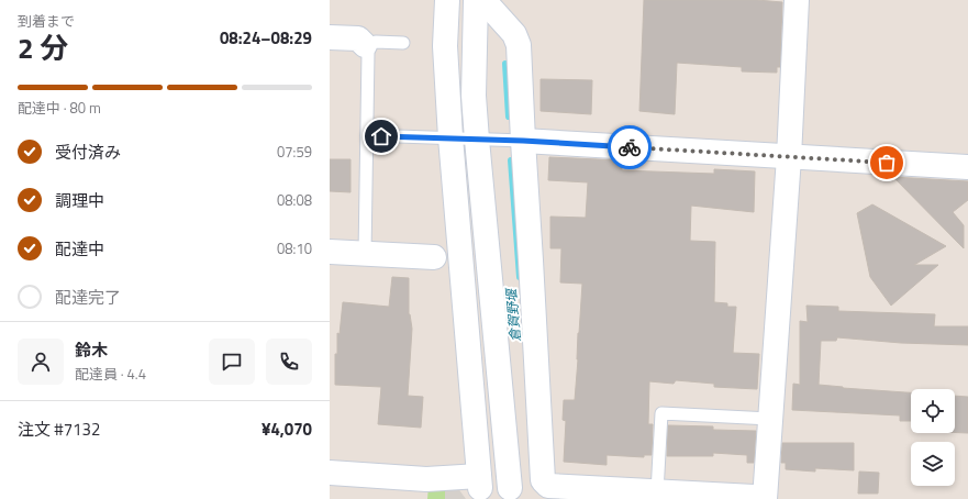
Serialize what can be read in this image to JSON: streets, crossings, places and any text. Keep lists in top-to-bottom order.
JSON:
{
  "water": ["倉賀野堰"],
  "page": {
    "heading": ["2 分", "到着まで", "08:24–08:29"],
    "panel": [
      "鈴木",
      "配達員 · 4.4",
      "注文 #7132",
      "¥4,070"
    ],
    "bar": "配達中 · 80 m",
    "list": [
      ["受付済み", "07:59"],
      ["調理中", "08:08"],
      ["配達中", "08:10"],
      "配達完了"
    ]
  }
}
